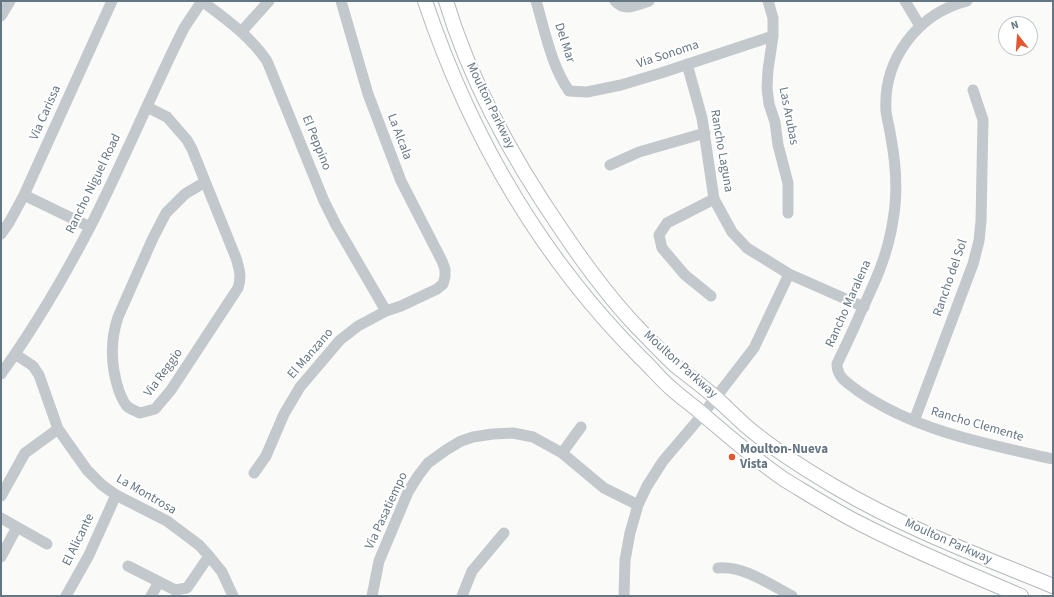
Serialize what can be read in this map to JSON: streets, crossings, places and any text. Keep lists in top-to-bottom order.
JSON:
{
  "streets": {
    "main road": ["Moulton Parkway"],
    "street": [
      "Del Mar",
      "Via Sonoma",
      "Via Carissa",
      "Las Arubas",
      "La Alcala",
      "El Peppino",
      "Rancho Laguna",
      "Rancho Niguel Road",
      "Rancho del Sol",
      "Rancho Maralena",
      "El Manzano",
      "Via Reggio",
      "Rancho Clemente",
      "La Montrosa",
      "Via Pasatiempo",
      "El Alicante"
    ]
  },
  "crossings": [
    ["Del Mar", "Via Sonoma"],
    ["Via Sonoma", "Las Arubas"],
    ["Via Sonoma", "Rancho Laguna"],
    ["La Alcala", "El Manzano"],
    ["El Peppino", "Rancho Niguel Road"],
    ["El Peppino", "El Manzano"],
    ["Rancho Laguna", "Rancho Maralena"],
    ["Rancho Niguel Road", "Via Reggio"],
    ["Rancho Niguel Road", "La Montrosa"],
    ["Rancho del Sol", "Rancho Clemente"],
    ["Rancho Maralena", "Rancho Clemente"],
    ["La Montrosa", "El Alicante"]
  ],
  "places": ["Moulton-Nueva Vista"],
  "north": "top"
}
